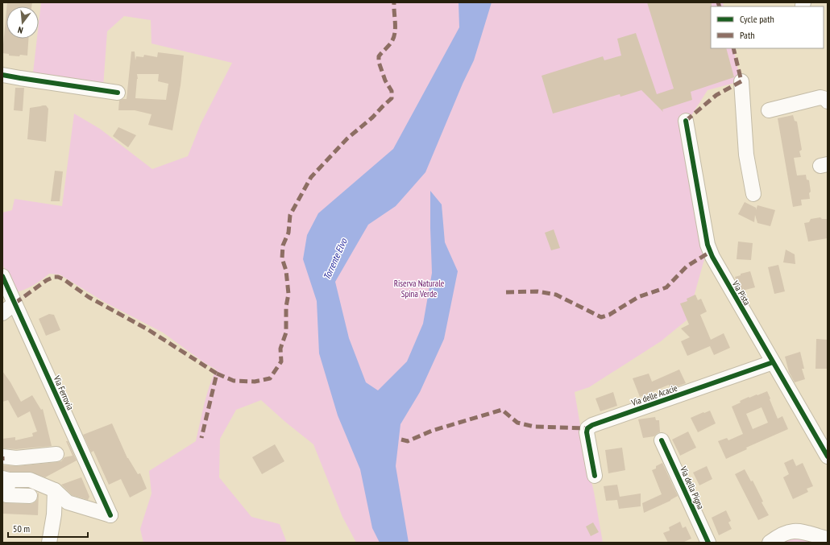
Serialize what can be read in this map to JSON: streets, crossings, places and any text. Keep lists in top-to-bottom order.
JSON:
{
  "streets": {
    "street": [
      "Via Pista",
      "Via Ferrovia",
      "Via delle Acacie",
      "Via della Pigna"
    ]
  },
  "crossings": [
    ["Via Pista", "Via delle Acacie"]
  ],
  "water": ["Torrente Elvo"],
  "parks": ["Riserva Naturale Spina Verde"],
  "legend": ["Cycle path", "Path"],
  "scale_bar": "50 m",
  "north": "bottom"
}
